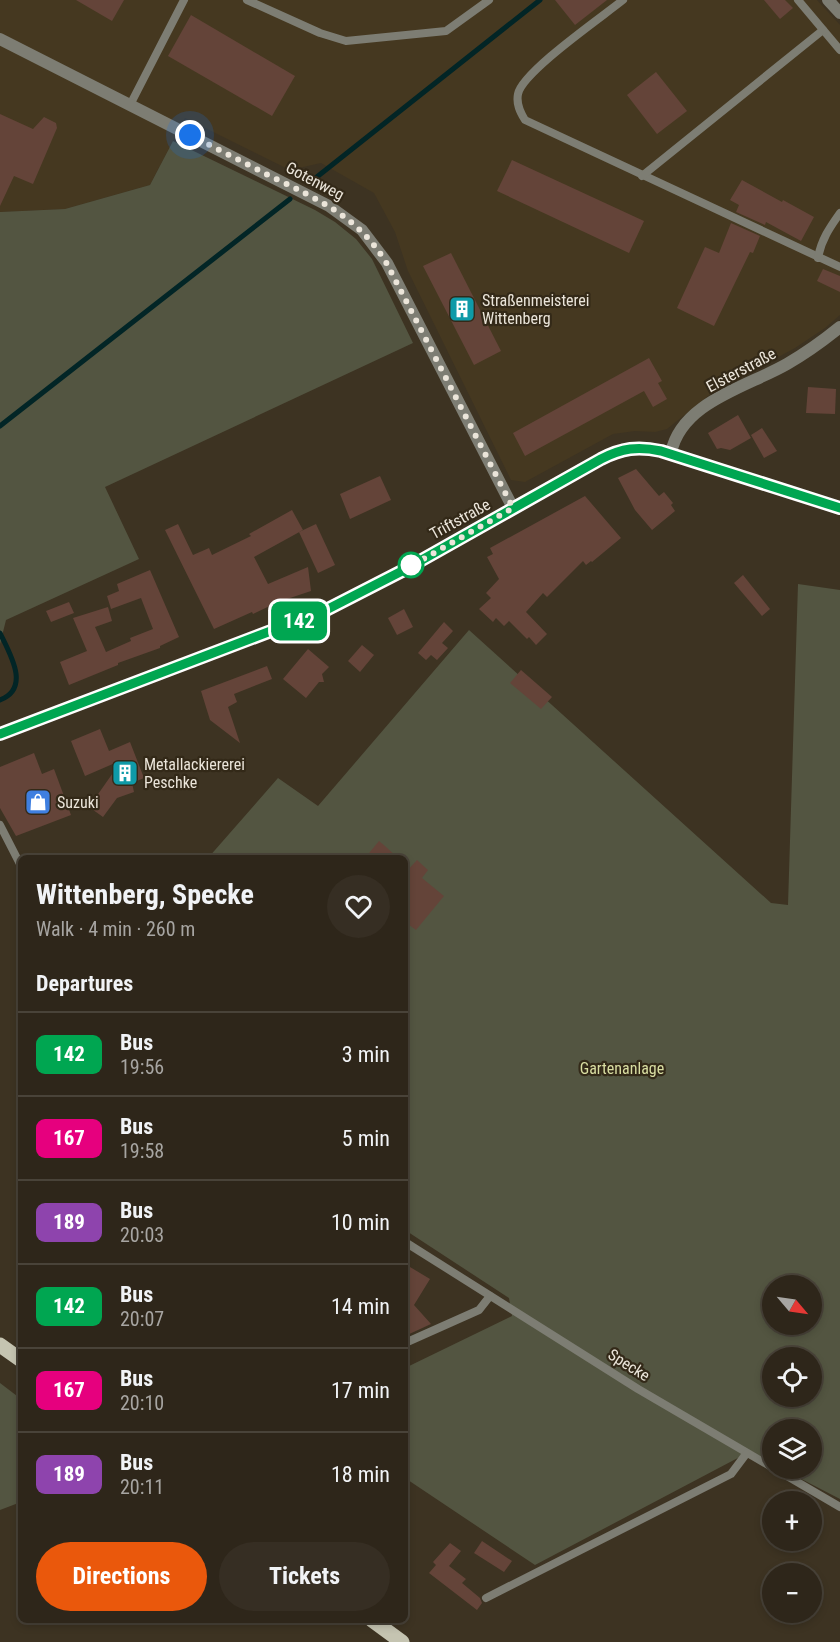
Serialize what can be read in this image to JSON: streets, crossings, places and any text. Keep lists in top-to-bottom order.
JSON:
{
  "streets": {
    "main road": ["Triftstraße"],
    "street": ["Gotenweg", "Elsterstraße"],
    "lane": ["Specke"]
  },
  "crossings": [
    ["Gotenweg", "Triftstraße"],
    ["Elsterstraße", "Triftstraße"]
  ],
  "parks": ["Gartenanlage"],
  "places": {
    "building": ["Straßenmeisterei Wittenberg", "Metallackiererei Peschke"],
    "shop": ["Suzuki"]
  },
  "lines": ["bus line 142"],
  "north": "bottom right",
  "page": {
    "on_map": "142",
    "heading": [
      ["Wittenberg, Specke", "Walk · 4 min · 260 m"],
      "Departures"
    ],
    "list": [
      {
        "mark": "142",
        "name": "Bus",
        "note": "19:56",
        "value": "3 min"
      },
      {
        "mark": "167",
        "name": "Bus",
        "note": "19:58",
        "value": "5 min"
      },
      {
        "mark": "189",
        "name": "Bus",
        "note": "20:03",
        "value": "10 min"
      },
      {
        "mark": "142",
        "name": "Bus",
        "note": "20:07",
        "value": "14 min"
      },
      {
        "mark": "167",
        "name": "Bus",
        "note": "20:10",
        "value": "17 min"
      },
      {
        "mark": "189",
        "name": "Bus",
        "note": "20:11",
        "value": "18 min"
      }
    ],
    "map_buttons": ["+", "−"],
    "buttons": ["Directions", "Tickets"]
  }
}
